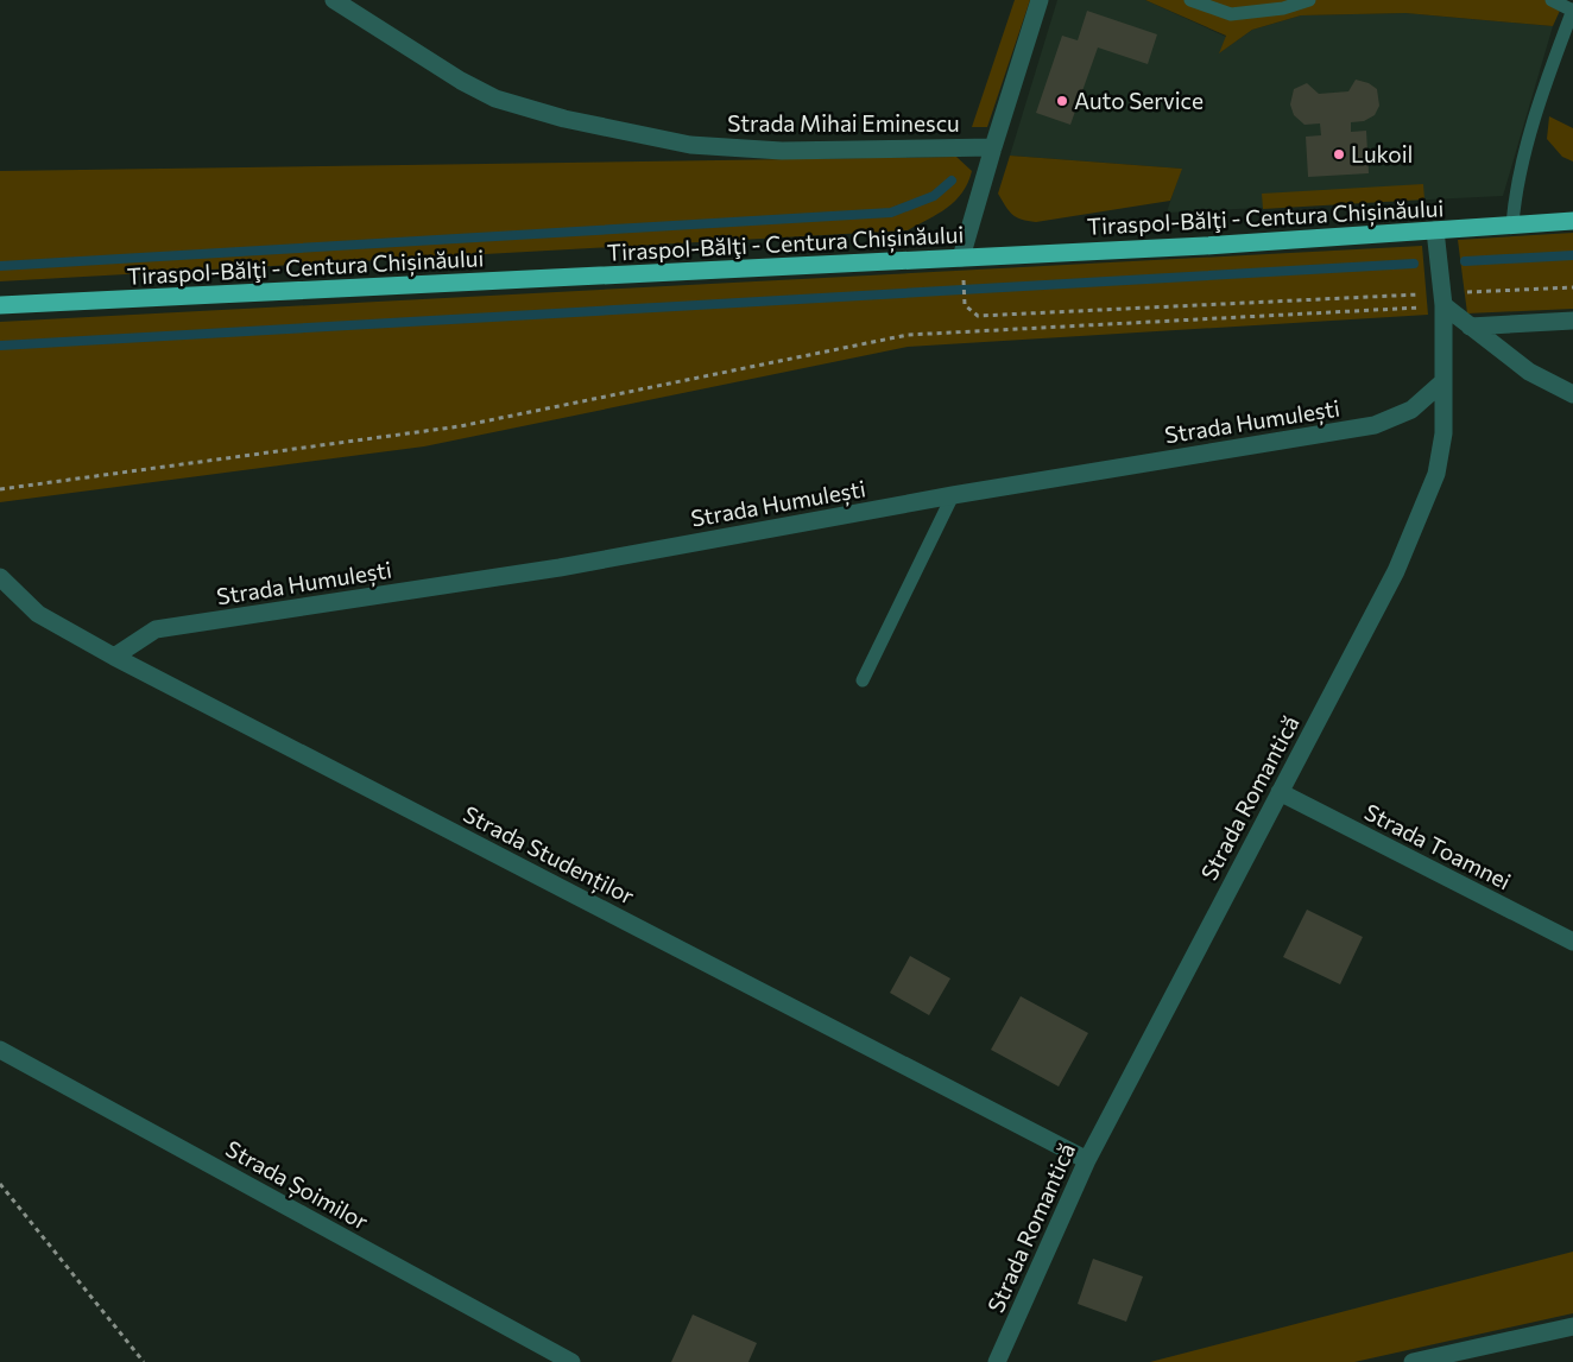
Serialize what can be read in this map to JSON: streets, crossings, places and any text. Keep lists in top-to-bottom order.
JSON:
{
  "streets": {
    "highway": ["Tiraspol-Bălţi - Centura Chișinăului"],
    "street": [
      "Strada Mihai Eminescu",
      "Strada Humulești",
      "Strada Romantică",
      "Strada Toamnei",
      "Strada Studenților",
      "Strada Șoimilor"
    ]
  },
  "crossings": [
    ["Tiraspol-Bălţi - Centura Chișinăului", "Strada Romantică"],
    ["Strada Humulești", "Strada Romantică"],
    ["Strada Humulești", "Strada Studenților"],
    ["Strada Romantică", "Strada Toamnei"],
    ["Strada Romantică", "Strada Studenților"]
  ],
  "places": ["Auto Service", "Lukoil"]
}
